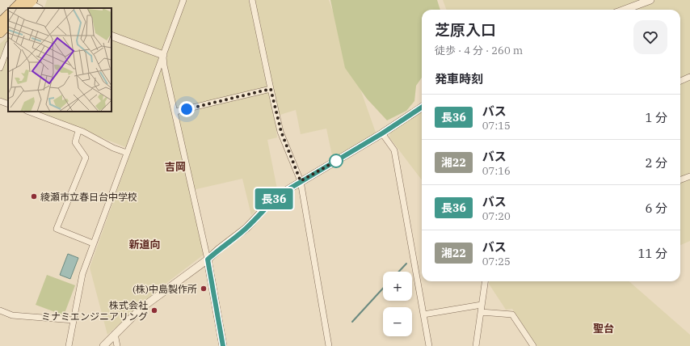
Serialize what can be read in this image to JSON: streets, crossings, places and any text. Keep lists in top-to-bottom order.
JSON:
{
  "districts": ["吉岡", "新道向", "聖台"],
  "places": ["綾瀬市立春日台中学校", "(株)中島製作所", "株式会社 ミナミエンジニアリング"],
  "lines": ["bus line 長36"],
  "page": {
    "on_map": "長36",
    "heading": [
      ["芝原入口", "徒歩 · 4 分 · 260 m"],
      "発車時刻"
    ],
    "list": [
      {
        "mark": "長36",
        "name": "バス",
        "note": "07:15",
        "value": "1 分"
      },
      {
        "mark": "湘22",
        "name": "バス",
        "note": "07:16",
        "value": "2 分"
      },
      {
        "mark": "長36",
        "name": "バス",
        "note": "07:20",
        "value": "6 分"
      },
      {
        "mark": "湘22",
        "name": "バス",
        "note": "07:25",
        "value": "11 分"
      }
    ],
    "map_buttons": ["+", "−"]
  }
}
